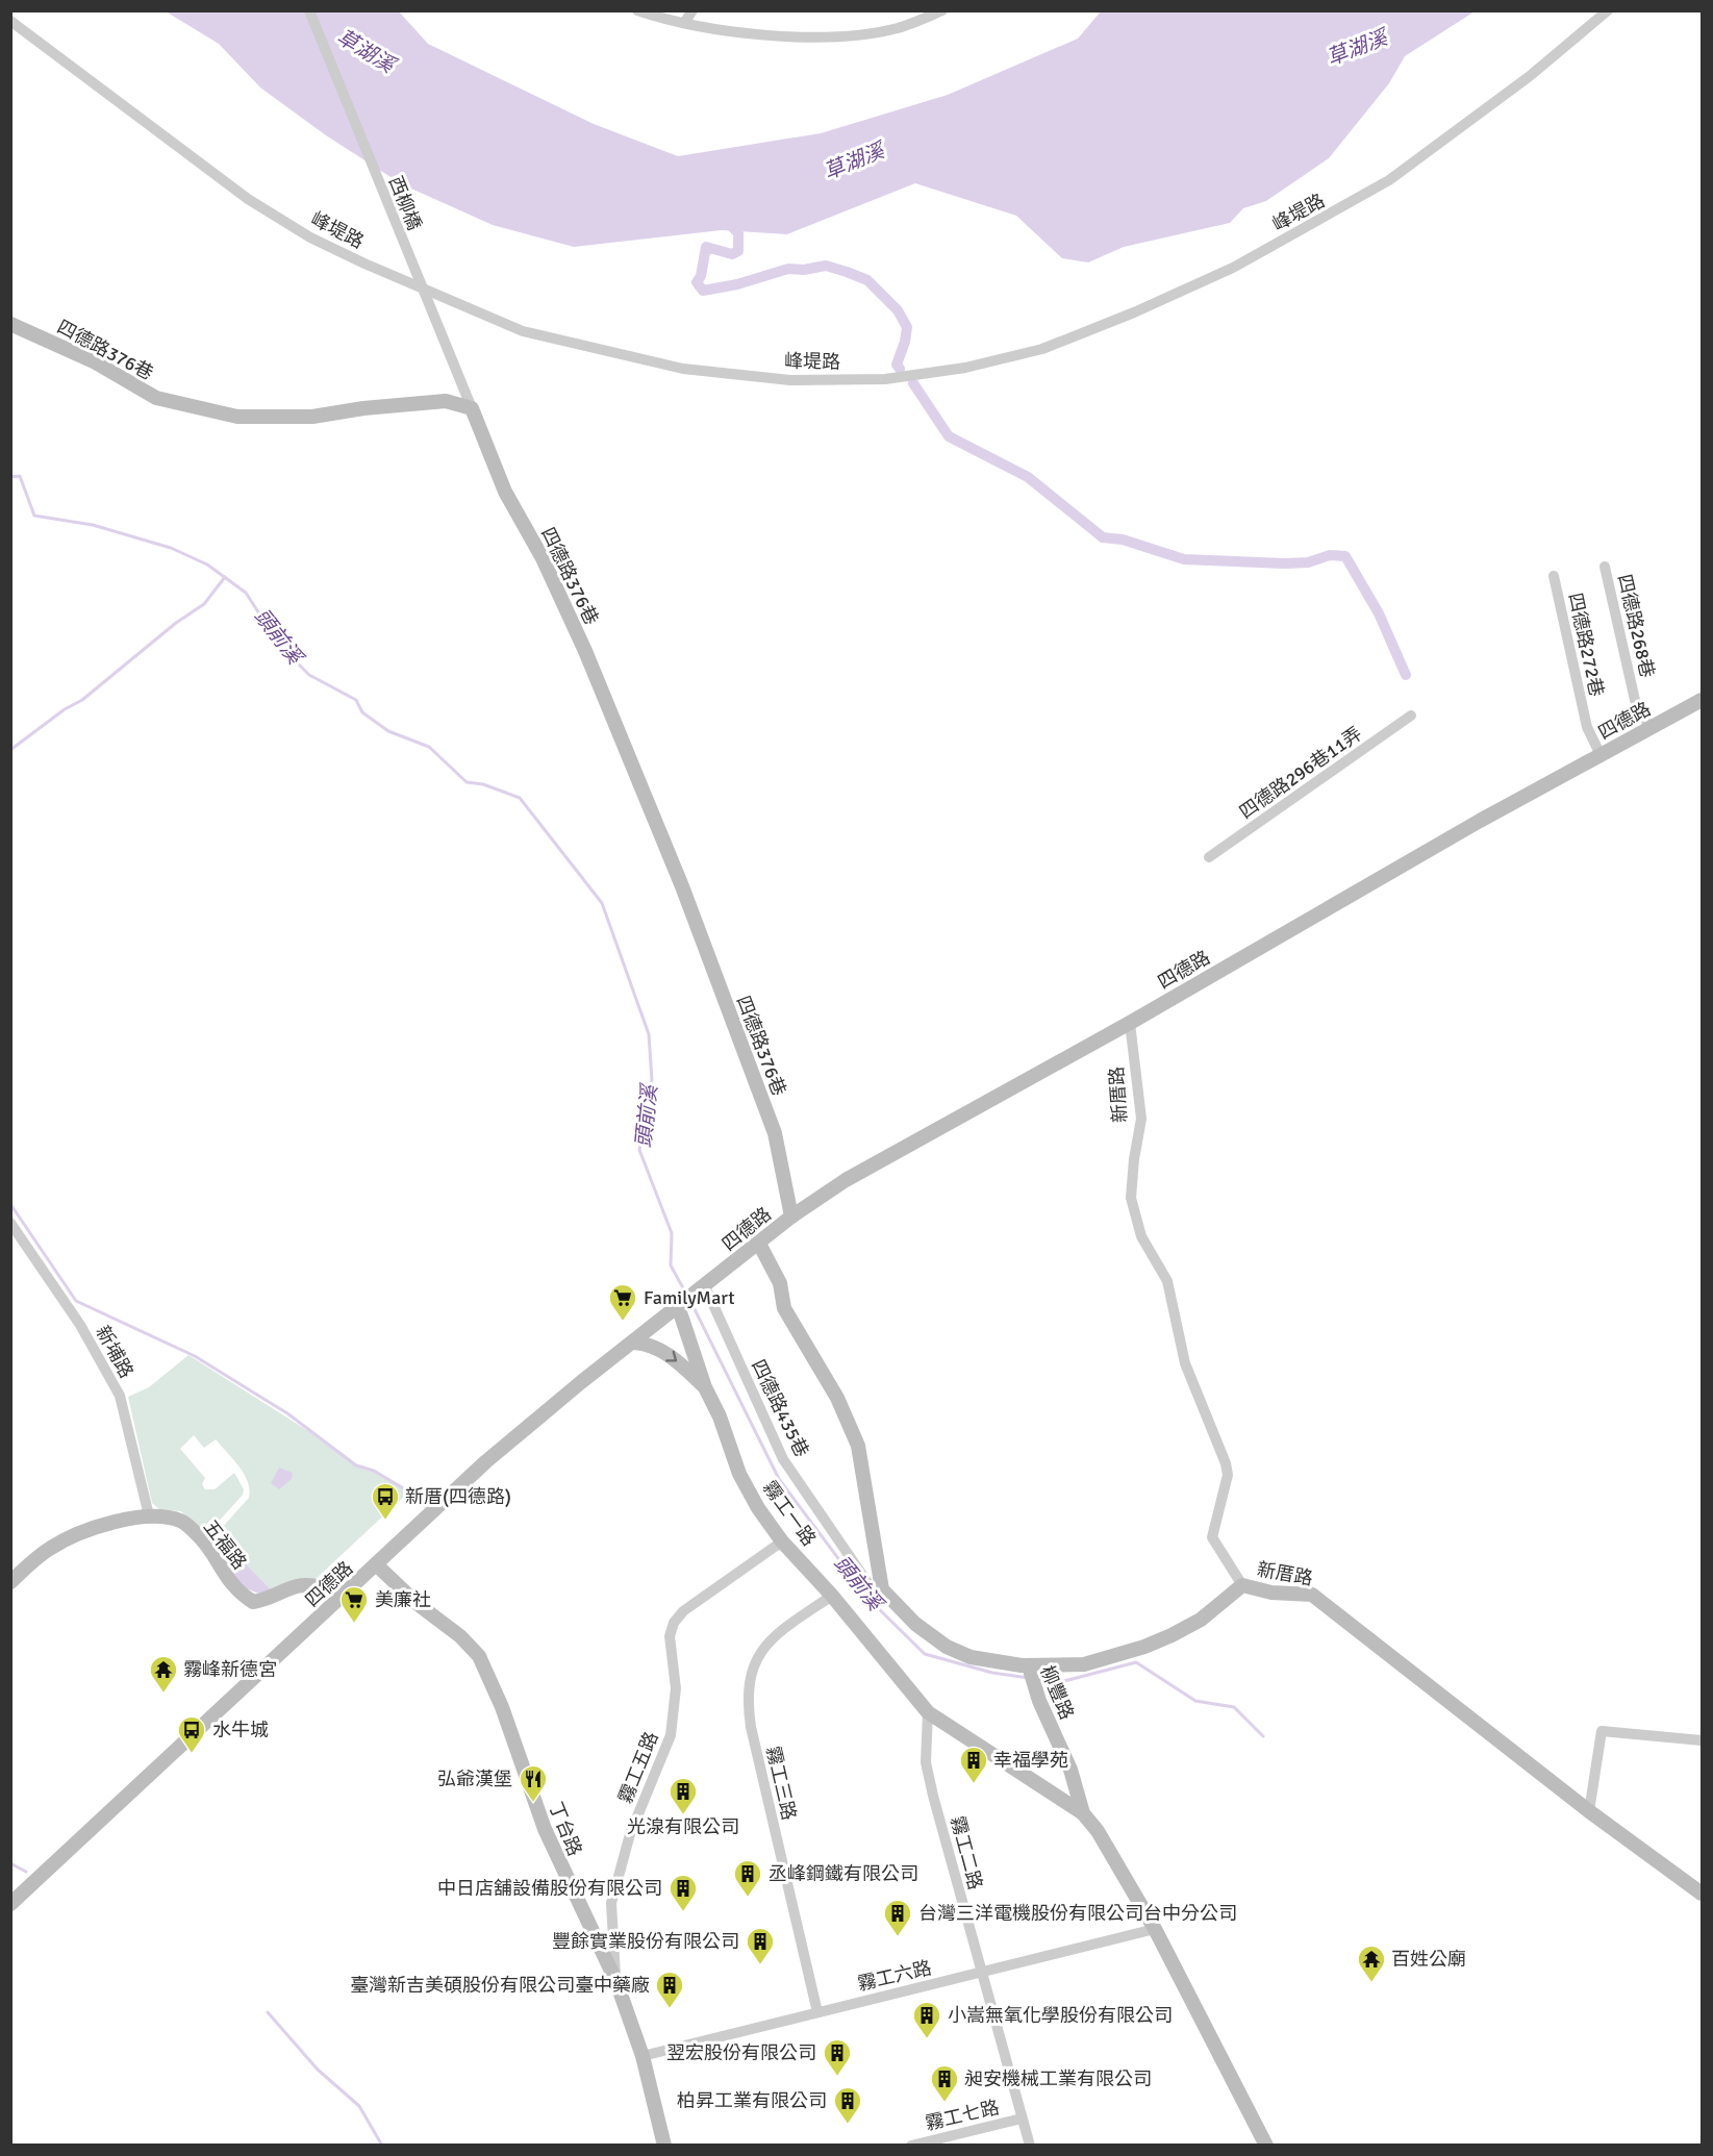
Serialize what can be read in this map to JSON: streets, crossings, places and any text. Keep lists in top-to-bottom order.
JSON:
{
  "streets": {
    "street": [
      "西柳橋",
      "峰堤路",
      "四德路376巷",
      "四德路268巷",
      "四德路272巷",
      "四德路",
      "四德路296巷11弄",
      "新厝路",
      "新埔路",
      "四德路435巷",
      "霧工一路",
      "五福路",
      "柳豐路",
      "霧工五路",
      "霧工三路",
      "丁台路",
      "霧工二路",
      "霧工六路",
      "霧工七路"
    ]
  },
  "crossings": [
    ["西柳橋", "峰堤路"],
    ["西柳橋", "四德路376巷"],
    ["四德路376巷", "四德路"],
    ["四德路268巷", "四德路"],
    ["四德路272巷", "四德路"],
    ["四德路", "新厝路"],
    ["四德路", "四德路435巷"],
    ["四德路", "霧工一路"],
    ["四德路", "五福路"],
    ["四德路", "丁台路"],
    ["新埔路", "五福路"],
    ["四德路435巷", "柳豐路"],
    ["霧工一路", "柳豐路"],
    ["霧工一路", "霧工五路"],
    ["霧工一路", "霧工三路"],
    ["霧工一路", "霧工二路"],
    ["柳豐路", "霧工六路"],
    ["霧工五路", "丁台路"],
    ["霧工三路", "霧工六路"],
    ["丁台路", "霧工六路"],
    ["霧工二路", "霧工六路"],
    ["霧工二路", "霧工七路"]
  ],
  "water": ["草湖溪", "頭前溪"],
  "places": {
    "supermarket": ["FamilyMart", "美廉社"],
    "bus stop": ["新厝(四德路)", "水牛城"],
    "temple": ["霧峰新德宮", "百姓公廟"],
    "building": [
      "幸福學苑",
      "光湶有限公司",
      "丞峰鋼鐵有限公司",
      "中日店舖設備股份有限公司",
      "台灣三洋電機股份有限公司台中分公司",
      "豐餘實業股份有限公司",
      "臺灣新吉美碩股份有限公司臺中藥廠",
      "小嵩無氧化學股份有限公司",
      "翌宏股份有限公司",
      "昶安機械工業有限公司",
      "柏昇工業有限公司"
    ],
    "restaurant": ["弘爺漢堡"]
  }
}
